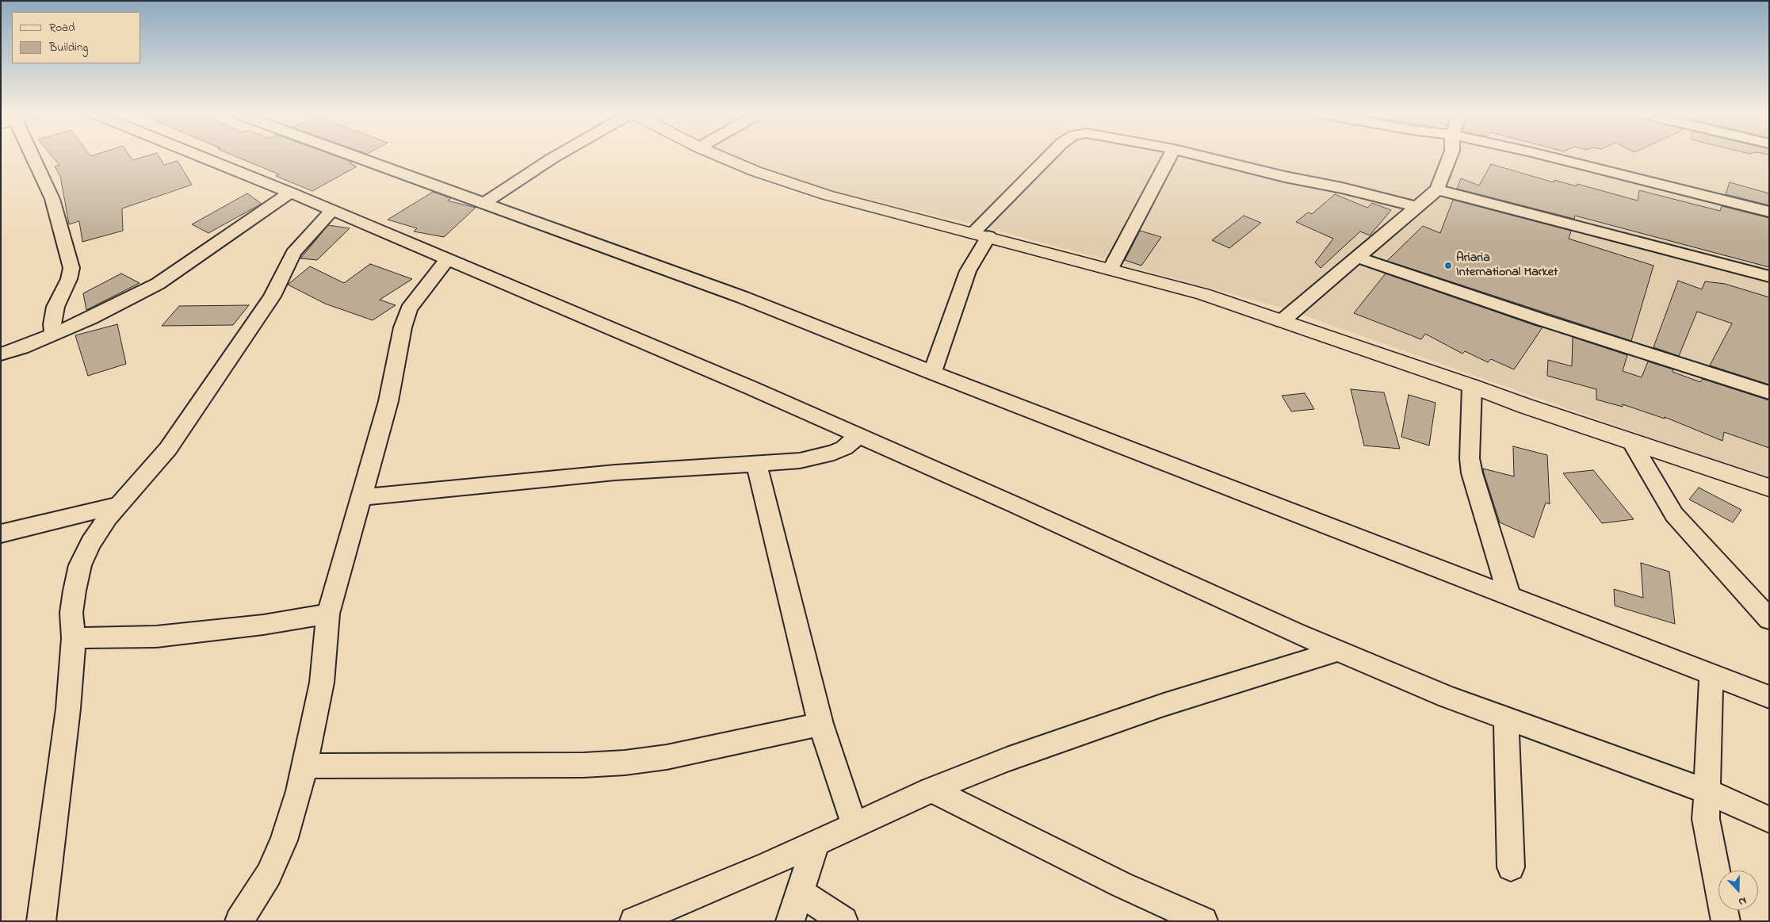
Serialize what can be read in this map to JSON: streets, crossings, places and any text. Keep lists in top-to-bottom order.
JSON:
{
  "places": ["Ariaria International Market"],
  "legend": ["Road", "Building"],
  "north": "bottom"
}
